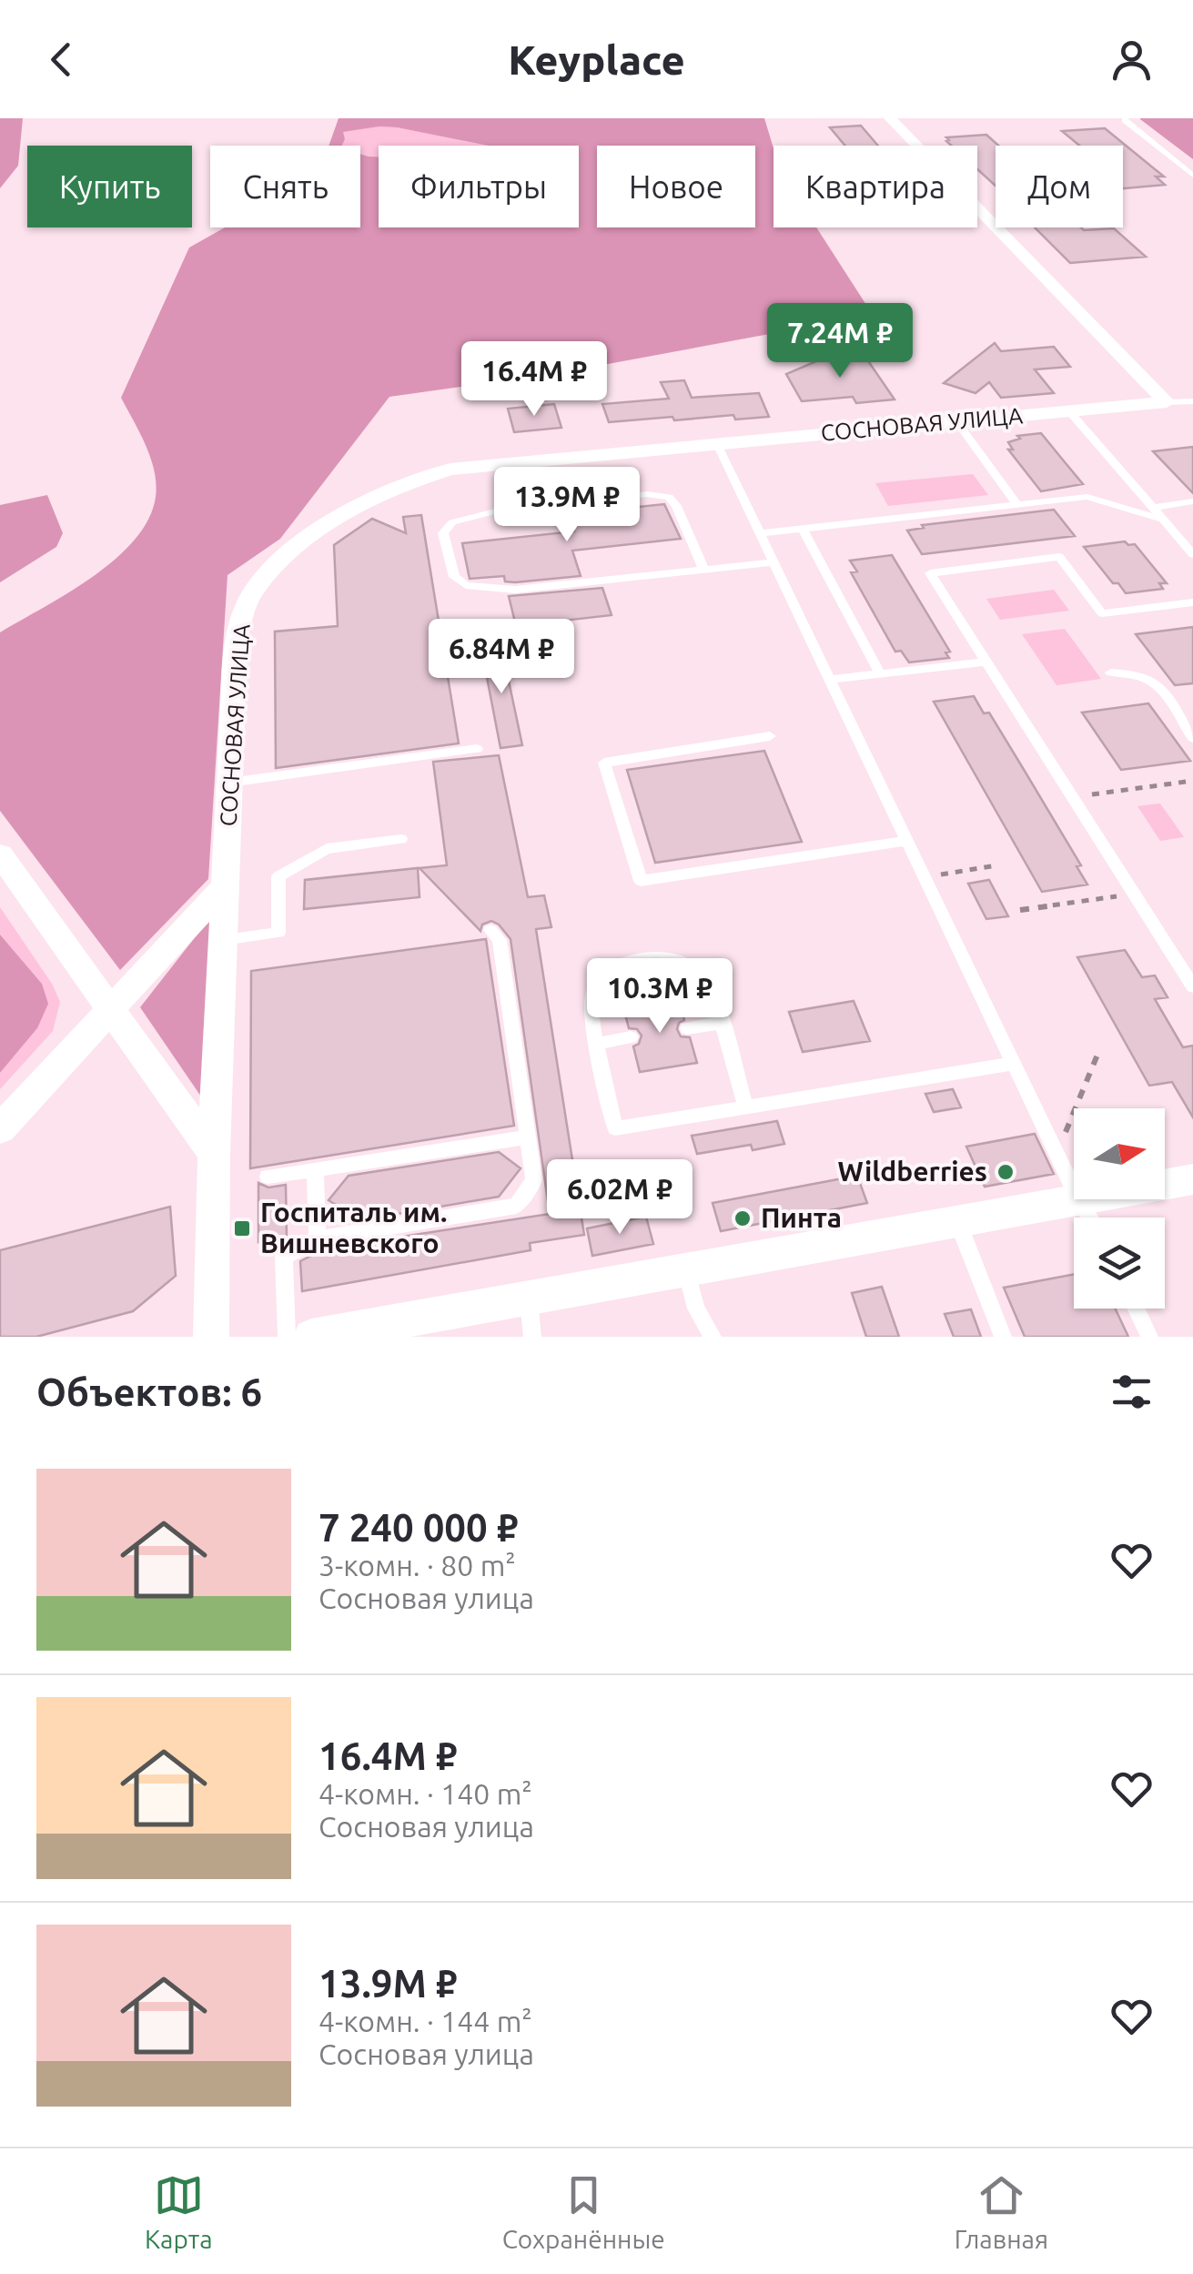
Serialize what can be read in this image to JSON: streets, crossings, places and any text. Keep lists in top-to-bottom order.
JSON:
{
  "streets": {
    "street": ["СОСНОВАЯ УЛИЦА"]
  },
  "places": {
    "other": ["Wildberries", "Пинта"],
    "transit": ["Госпиталь им. Вишневского"]
  },
  "north": "right",
  "page": {
    "header": "Keyplace",
    "chip": [
      "Купить",
      "Снять",
      "Фильтры",
      "Новое",
      "Квартира",
      "Дом"
    ],
    "price": [
      "7.24M ₽",
      "16.4M ₽",
      "13.9M ₽",
      "6.84M ₽",
      "10.3M ₽",
      "6.02M ₽"
    ],
    "heading": "Объектов: 6",
    "list": [
      {
        "name": "7 240 000 ₽",
        "note": "3-комн. · 80 m² · Сосновая улица"
      },
      {
        "name": "16.4M ₽",
        "note": "4-комн. · 140 m² · Сосновая улица"
      },
      {
        "name": "13.9M ₽",
        "note": "4-комн. · 144 m² · Сосновая улица"
      }
    ],
    "tabs": ["Карта", "Сохранённые", "Главная"]
  }
}
